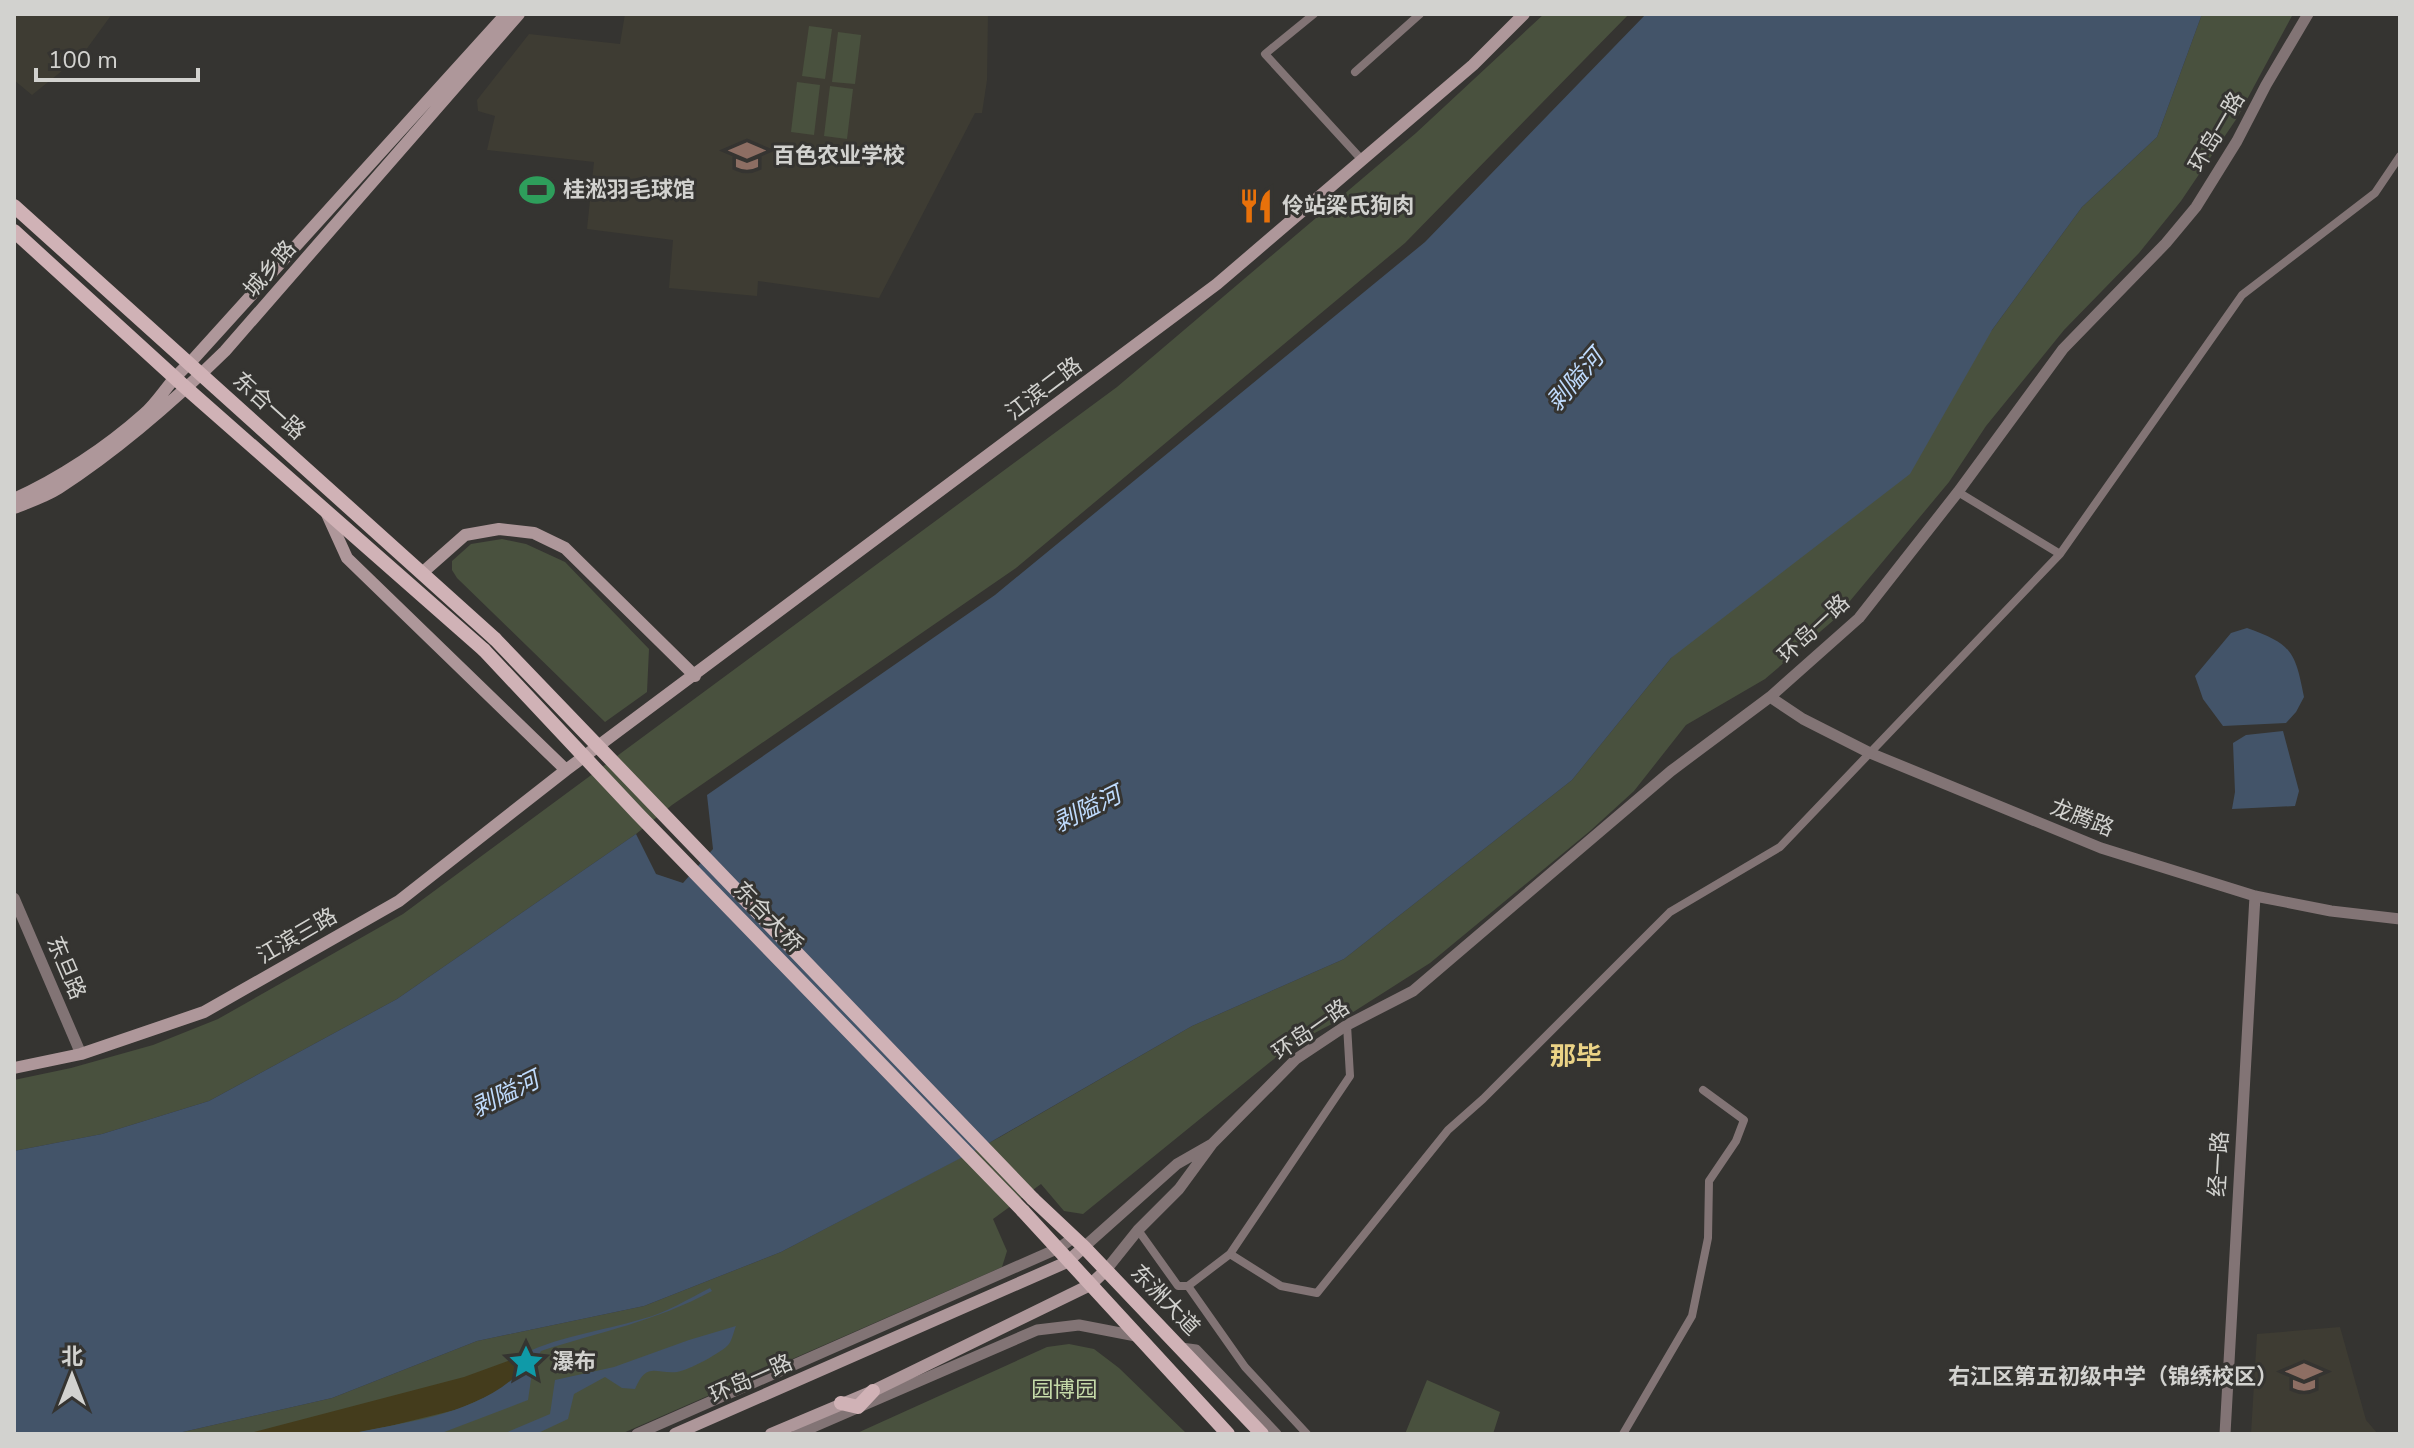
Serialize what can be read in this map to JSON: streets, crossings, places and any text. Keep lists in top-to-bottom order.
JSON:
{
  "streets": {
    "main road": [
      "环岛一路",
      "城乡路",
      "江滨二路",
      "东合一路",
      "东合大桥",
      "江滨三路",
      "东洲大道"
    ],
    "street": ["龙腾路", "东旦路", "经一路"]
  },
  "crossings": [
    ["环岛一路", "龙腾路"],
    ["环岛一路", "东洲大道"],
    ["城乡路", "东合一路"],
    ["江滨二路", "江滨三路"],
    ["东合一路", "东合大桥"],
    ["龙腾路", "经一路"],
    ["东合大桥", "东洲大道"],
    ["江滨三路", "东旦路"]
  ],
  "districts": ["那毕"],
  "water": ["剥隘河"],
  "parks": ["园博园"],
  "places": {
    "school or university": ["百色农业学校", "右江区第五初级中学（锦绣校区）"],
    "sports": ["桂淞羽毛球馆"],
    "restaurant": ["伶站梁氏狗肉"],
    "place": ["瀑布"]
  },
  "scale_bar": "100 m",
  "north": "top"
}
